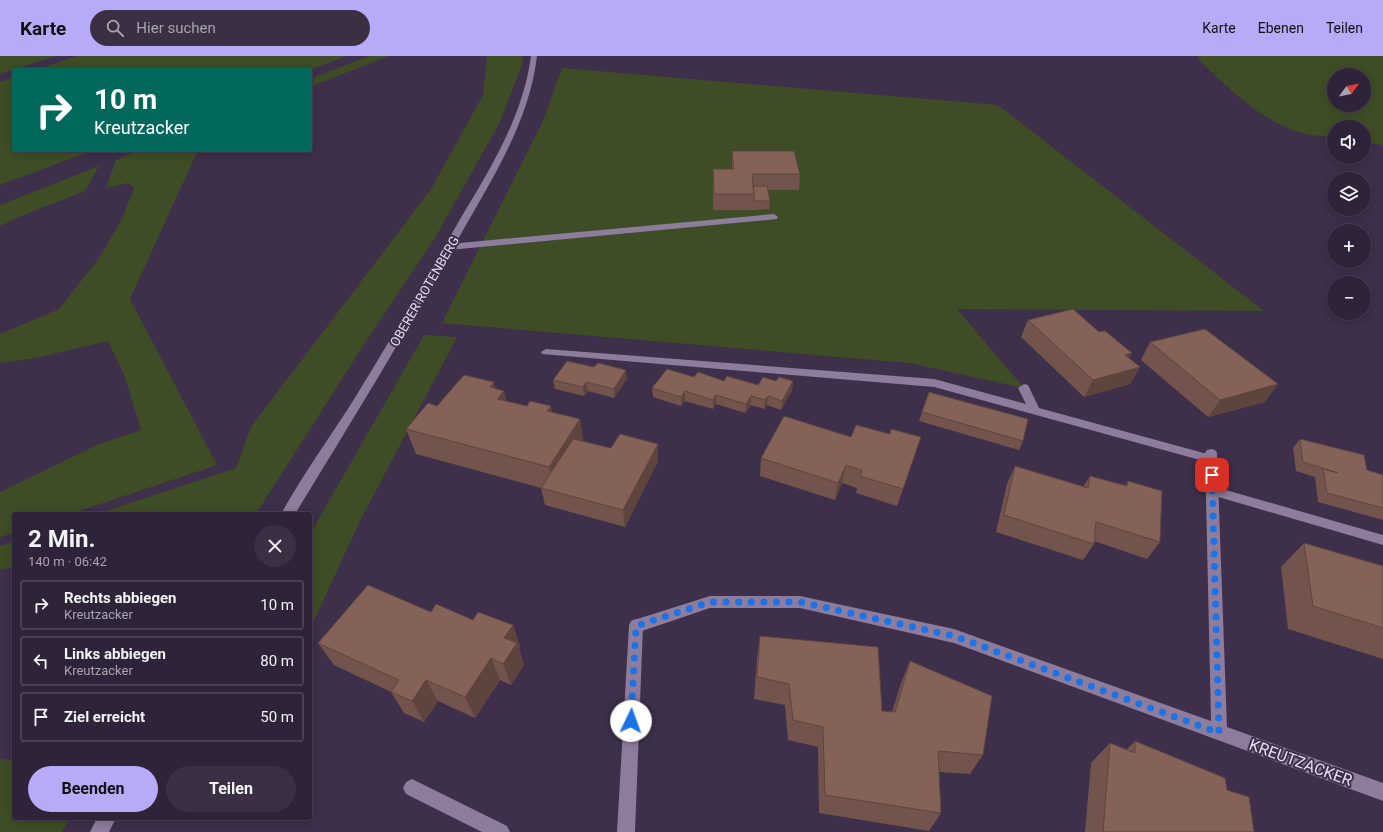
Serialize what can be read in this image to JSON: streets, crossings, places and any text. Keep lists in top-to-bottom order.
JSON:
{
  "streets": {
    "street": ["OBERER ROTENBERG", "KREUTZACKER"]
  },
  "north": "top right",
  "page": {
    "header": "Karte",
    "search": "Hier suchen",
    "nav": ["Karte", "Ebenen", "Teilen"],
    "map_buttons": ["+", "−"],
    "turn": ["10 m", "Kreutzacker"],
    "heading": ["2 Min.", "140 m · 06:42"],
    "list": [
      {
        "name": "Rechts abbiegen",
        "note": "Kreutzacker",
        "value": "10 m"
      },
      {
        "name": "Links abbiegen",
        "note": "Kreutzacker",
        "value": "80 m"
      },
      {
        "name": "Ziel erreicht",
        "value": "50 m"
      }
    ],
    "buttons": ["Beenden", "Teilen"]
  }
}
